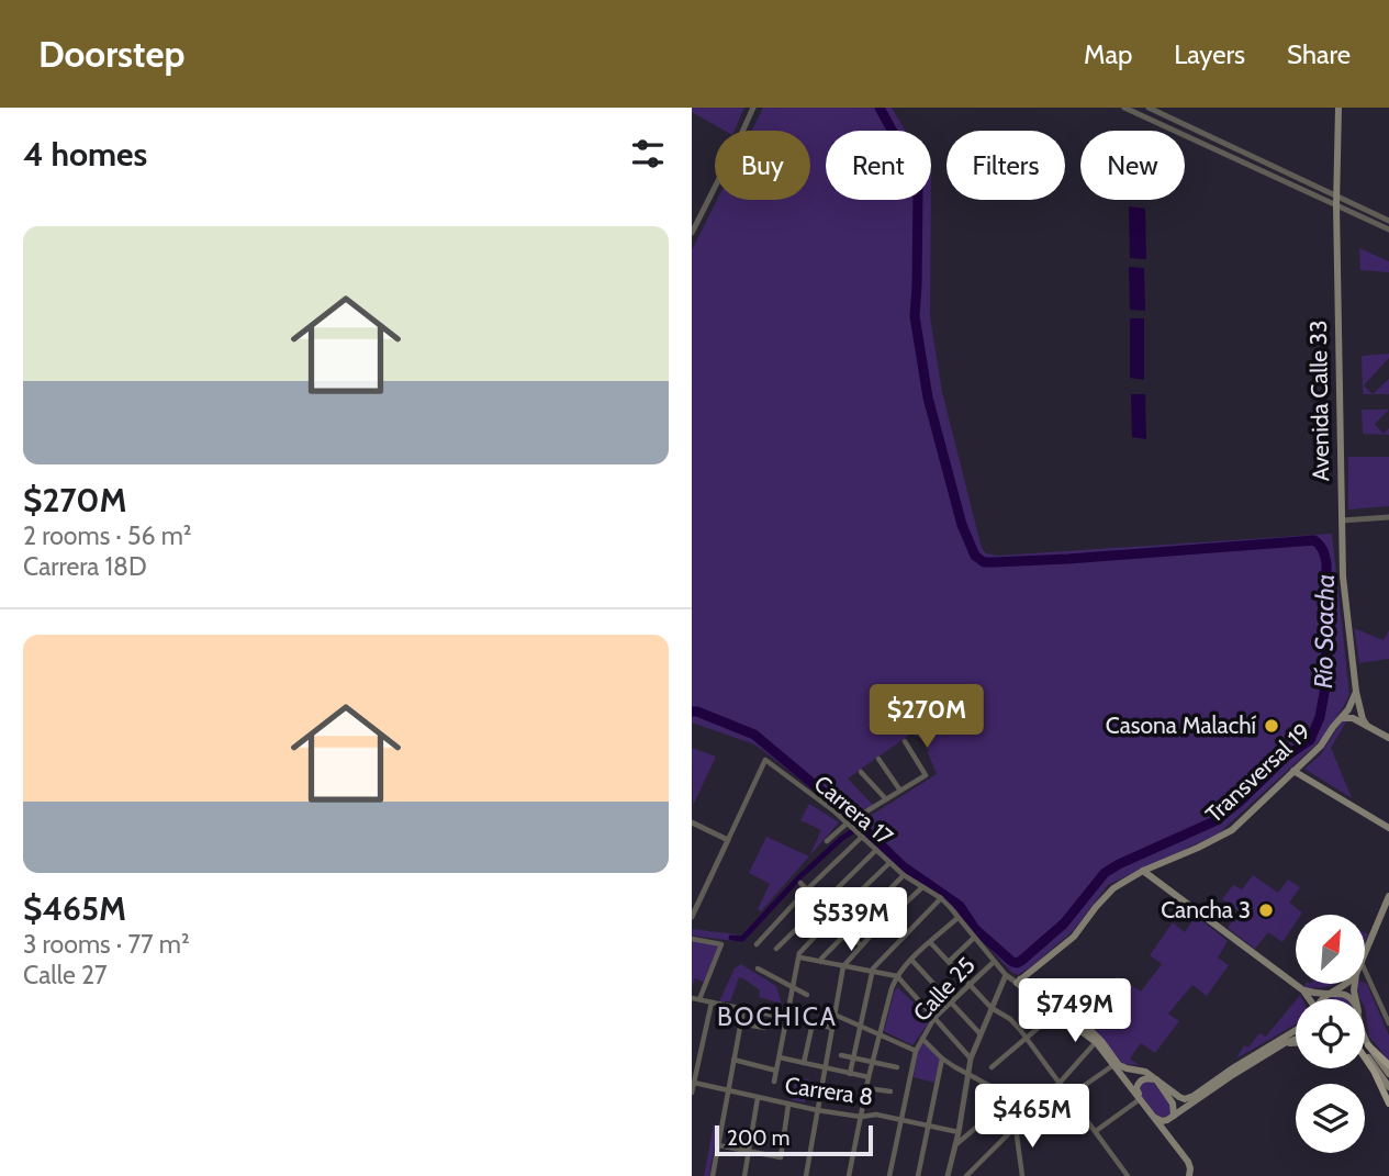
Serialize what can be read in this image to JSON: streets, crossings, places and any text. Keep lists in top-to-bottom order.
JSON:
{
  "streets": {
    "main road": ["Avenida Calle 33", "Transversal 19"],
    "street": ["Carrera 17", "Calle 25", "Carrera 8"]
  },
  "crossings": [
    ["Avenida Calle 33", "Transversal 19"],
    ["Transversal 19", "Carrera 17"],
    ["Carrera 17", "Calle 25"],
    ["Calle 25", "Carrera 8"]
  ],
  "districts": ["BOCHICA"],
  "water": ["Río Soacha"],
  "places": ["Casona Malachí", "Cancha 3"],
  "scale_bar": "200 m",
  "north": "top right",
  "page": {
    "header": "Doorstep",
    "nav": ["Map", "Layers", "Share"],
    "heading": "4 homes",
    "chip": [
      "Buy",
      "Rent",
      "Filters",
      "New"
    ],
    "list": [
      {
        "name": "$270M",
        "note": "2 rooms · 56 m² · Carrera 18D"
      },
      {
        "name": "$465M",
        "note": "3 rooms · 77 m² · Calle 27"
      }
    ],
    "price": [
      "$270M",
      "$539M",
      "$749M",
      "$465M"
    ],
    "scale": "200 m"
  }
}
